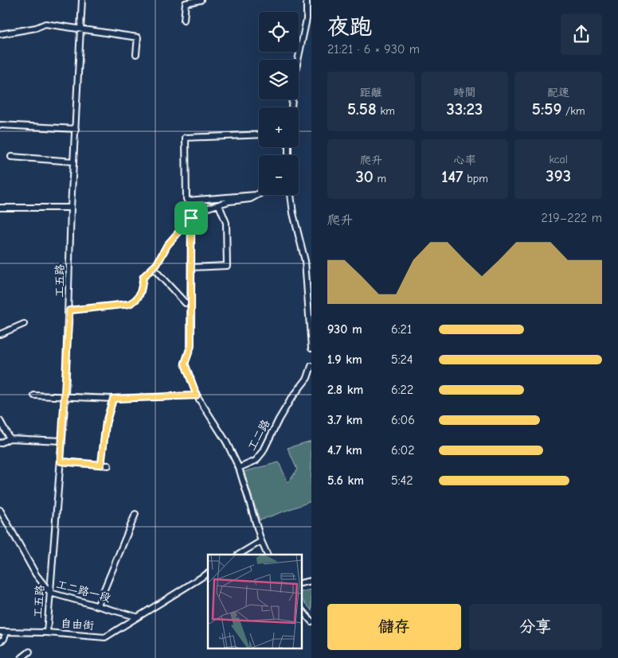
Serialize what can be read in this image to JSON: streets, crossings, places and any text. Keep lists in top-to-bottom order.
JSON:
{
  "streets": {
    "street": [
      "工五路",
      "工二路",
      "工二路一段",
      "自由街"
    ]
  },
  "crossings": [
    ["工五路", "工二路一段"],
    ["工五路", "自由街"],
    ["工二路一段", "自由街"]
  ],
  "page": {
    "heading": ["夜跑", "21:21 · 6 × 930 m"],
    "map_buttons": ["+", "−"],
    "stats": [
      ["距離", "5.58 km"],
      ["時間", "33:23"],
      ["配速", "5:59 /km"],
      ["爬升", "30 m"],
      ["心率", "147 bpm"],
      ["kcal", "393"]
    ],
    "chart": ["爬升", "219–222 m"],
    "list": [
      {
        "name": "930 m",
        "note": "6:21"
      },
      {
        "name": "1.9 km",
        "note": "5:24"
      },
      {
        "name": "2.8 km",
        "note": "6:22"
      },
      {
        "name": "3.7 km",
        "note": "6:06"
      },
      {
        "name": "4.7 km",
        "note": "6:02"
      },
      {
        "name": "5.6 km",
        "note": "5:42"
      }
    ],
    "buttons": ["儲存", "分享"]
  }
}
